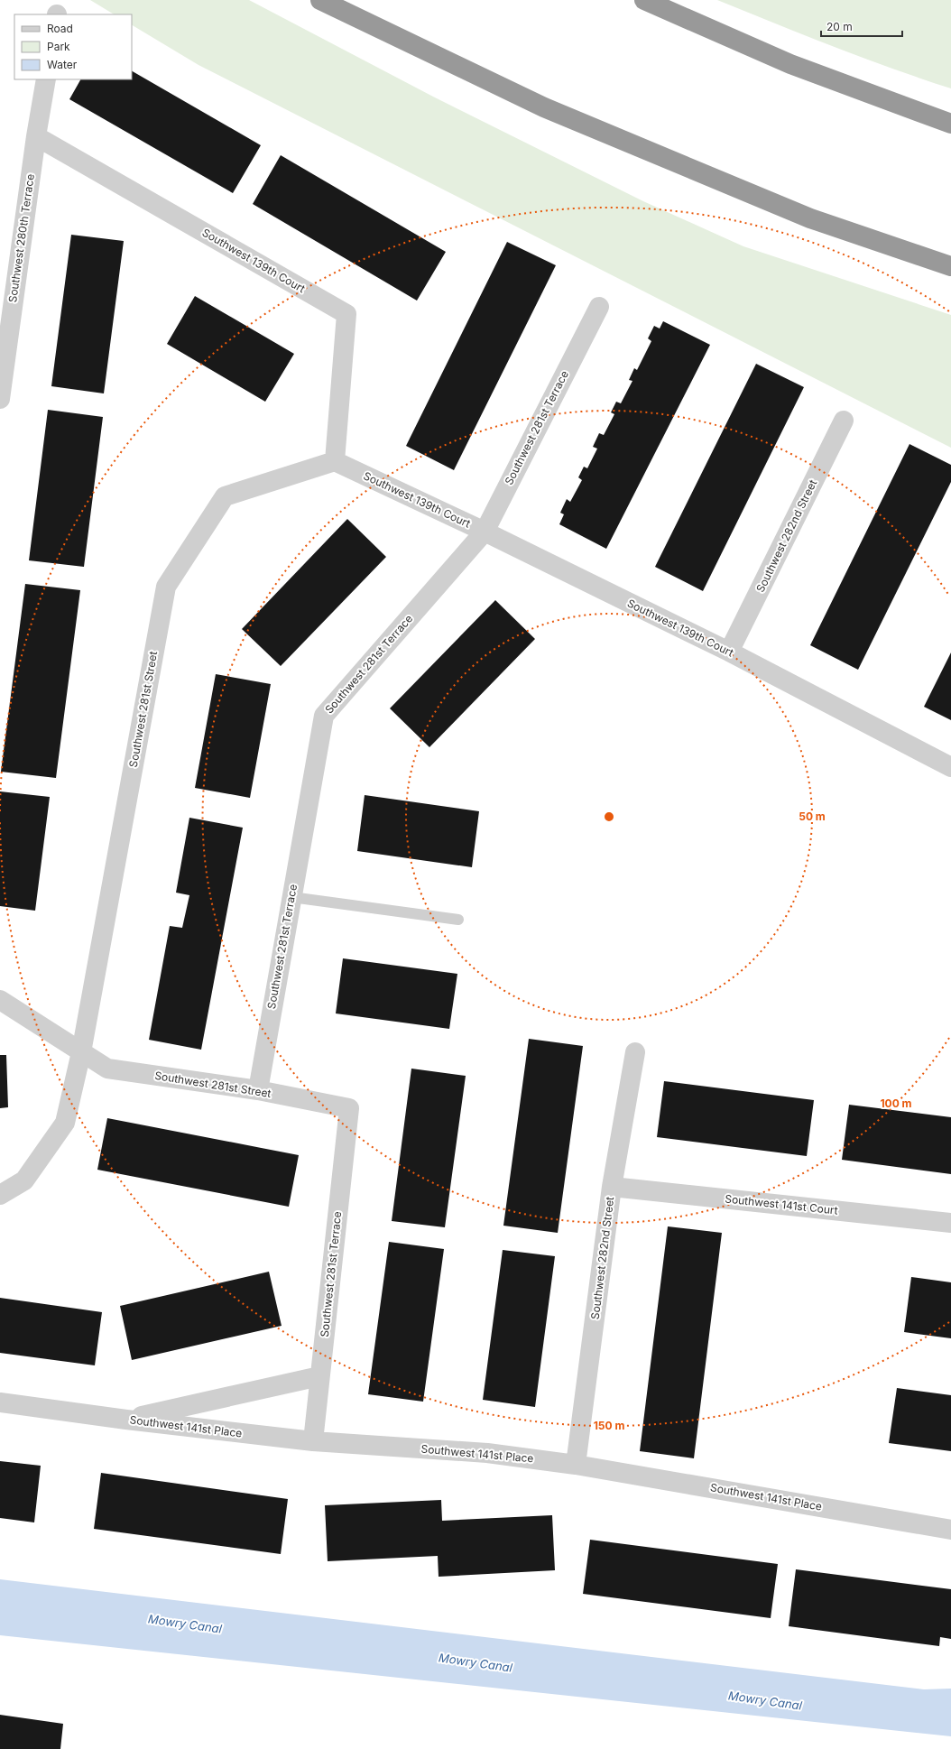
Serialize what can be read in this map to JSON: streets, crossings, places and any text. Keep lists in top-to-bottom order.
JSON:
{
  "streets": {
    "street": [
      "Southwest 280th Terrace",
      "Southwest 139th Court",
      "Southwest 281st Terrace",
      "Southwest 282nd Street",
      "Southwest 281st Street",
      "Southwest 141st Court",
      "Southwest 141st Place"
    ]
  },
  "crossings": [
    ["Southwest 280th Terrace", "Southwest 139th Court"],
    ["Southwest 139th Court", "Southwest 281st Terrace"],
    ["Southwest 139th Court", "Southwest 282nd Street"],
    ["Southwest 139th Court", "Southwest 281st Street"],
    ["Southwest 281st Terrace", "Southwest 281st Street"],
    ["Southwest 281st Terrace", "Southwest 141st Place"],
    ["Southwest 282nd Street", "Southwest 141st Court"],
    ["Southwest 282nd Street", "Southwest 141st Place"]
  ],
  "water": ["Mowry Canal"],
  "legend": ["Road", "Park", "Water"],
  "scale_bar": "20 m",
  "rings": ["50 m", "100 m", "150 m"]
}
